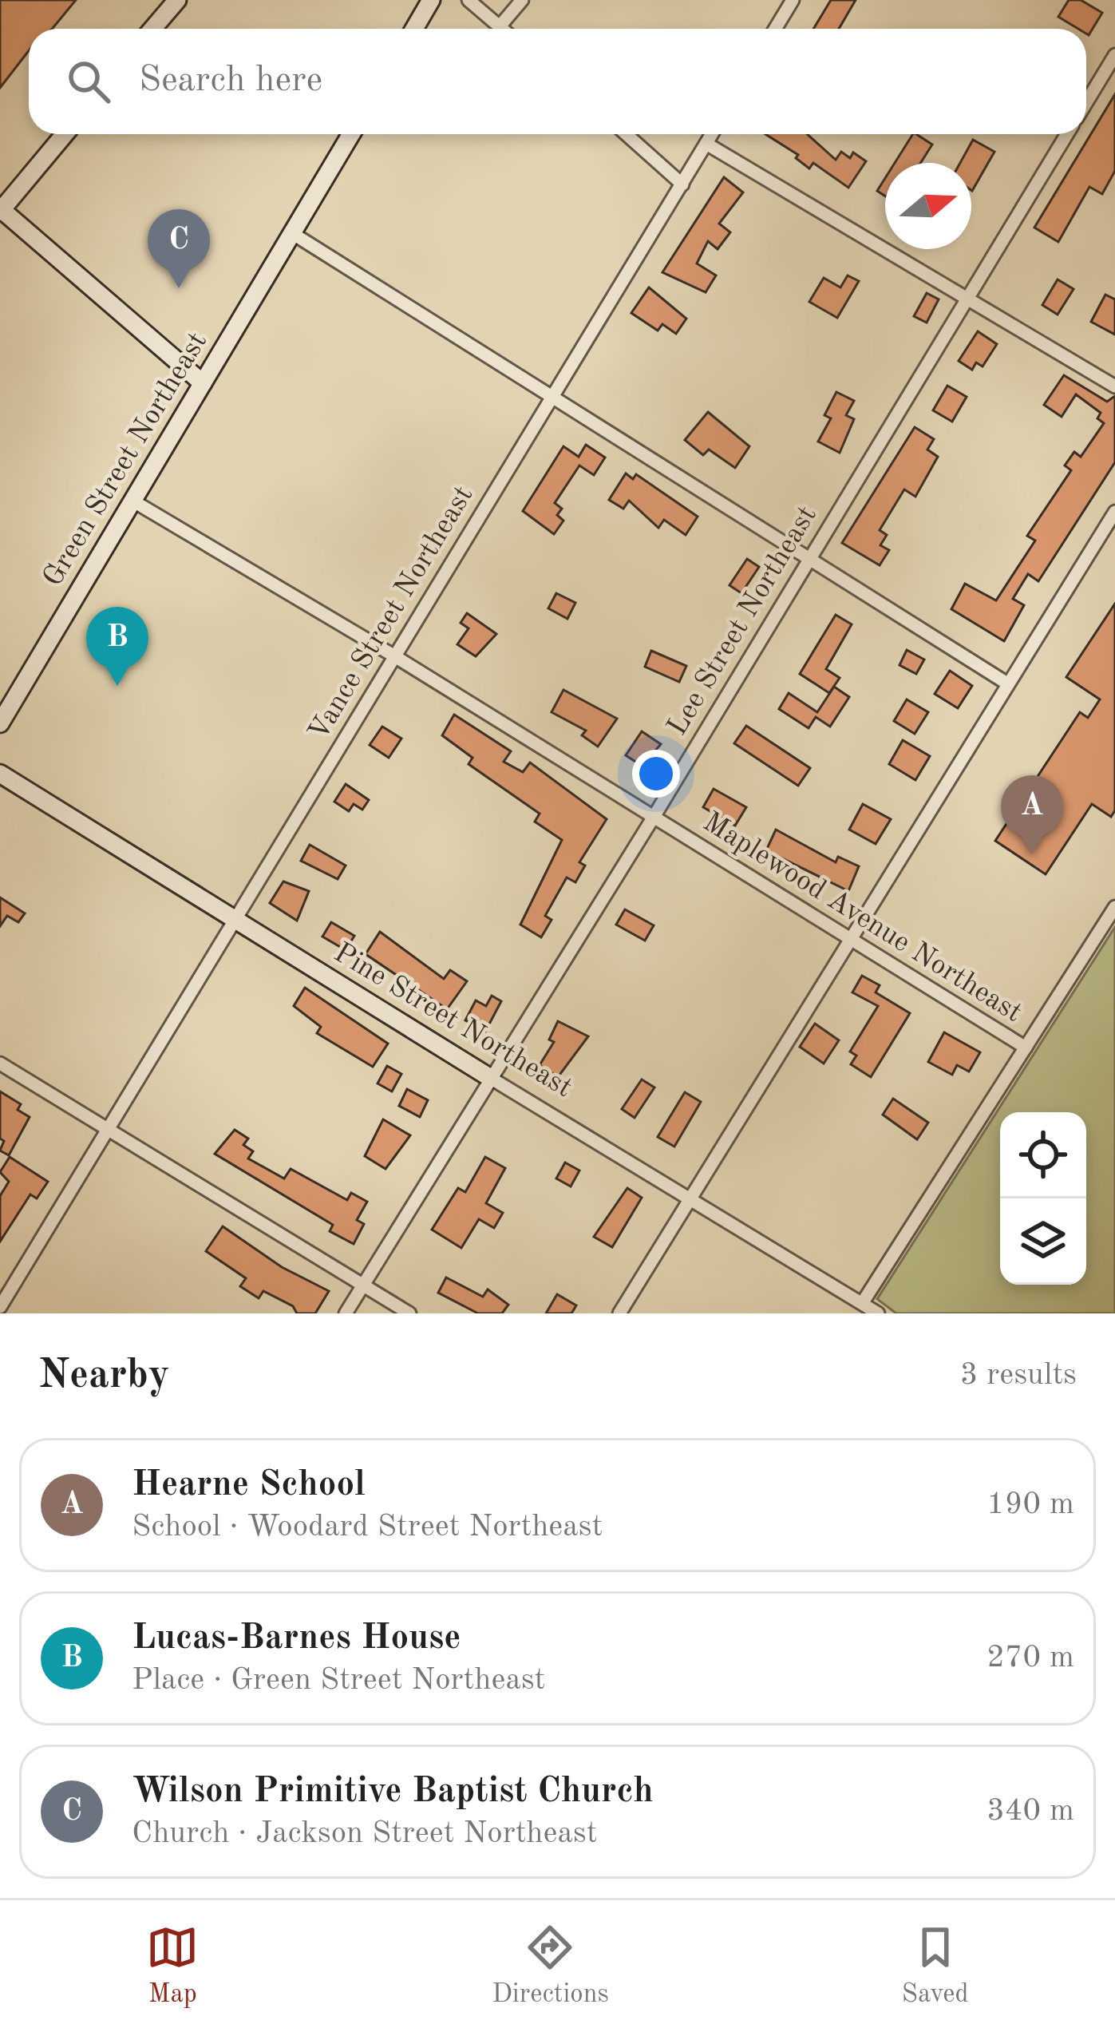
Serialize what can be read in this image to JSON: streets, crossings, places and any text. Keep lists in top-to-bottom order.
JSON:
{
  "streets": {
    "street": [
      "Green Street Northeast",
      "Vance Street Northeast",
      "Lee Street Northeast",
      "Maplewood Avenue Northeast",
      "Pine Street Northeast"
    ]
  },
  "crossings": [
    ["Green Street Northeast", "Maplewood Avenue Northeast"],
    ["Vance Street Northeast", "Maplewood Avenue Northeast"],
    ["Vance Street Northeast", "Pine Street Northeast"],
    ["Lee Street Northeast", "Maplewood Avenue Northeast"],
    ["Lee Street Northeast", "Pine Street Northeast"]
  ],
  "north": "right",
  "page": {
    "search": "Search here",
    "pins": ["C", "B", "A"],
    "heading": ["Nearby", "3 results"],
    "list": [
      {
        "mark": "A",
        "name": "Hearne School",
        "note": "School · Woodard Street Northeast",
        "value": "190 m"
      },
      {
        "mark": "B",
        "name": "Lucas-Barnes House",
        "note": "Place · Green Street Northeast",
        "value": "270 m"
      },
      {
        "mark": "C",
        "name": "Wilson Primitive Baptist Church",
        "note": "Church · Jackson Street Northeast",
        "value": "340 m"
      }
    ],
    "nav": ["Map", "Directions", "Saved"]
  }
}
